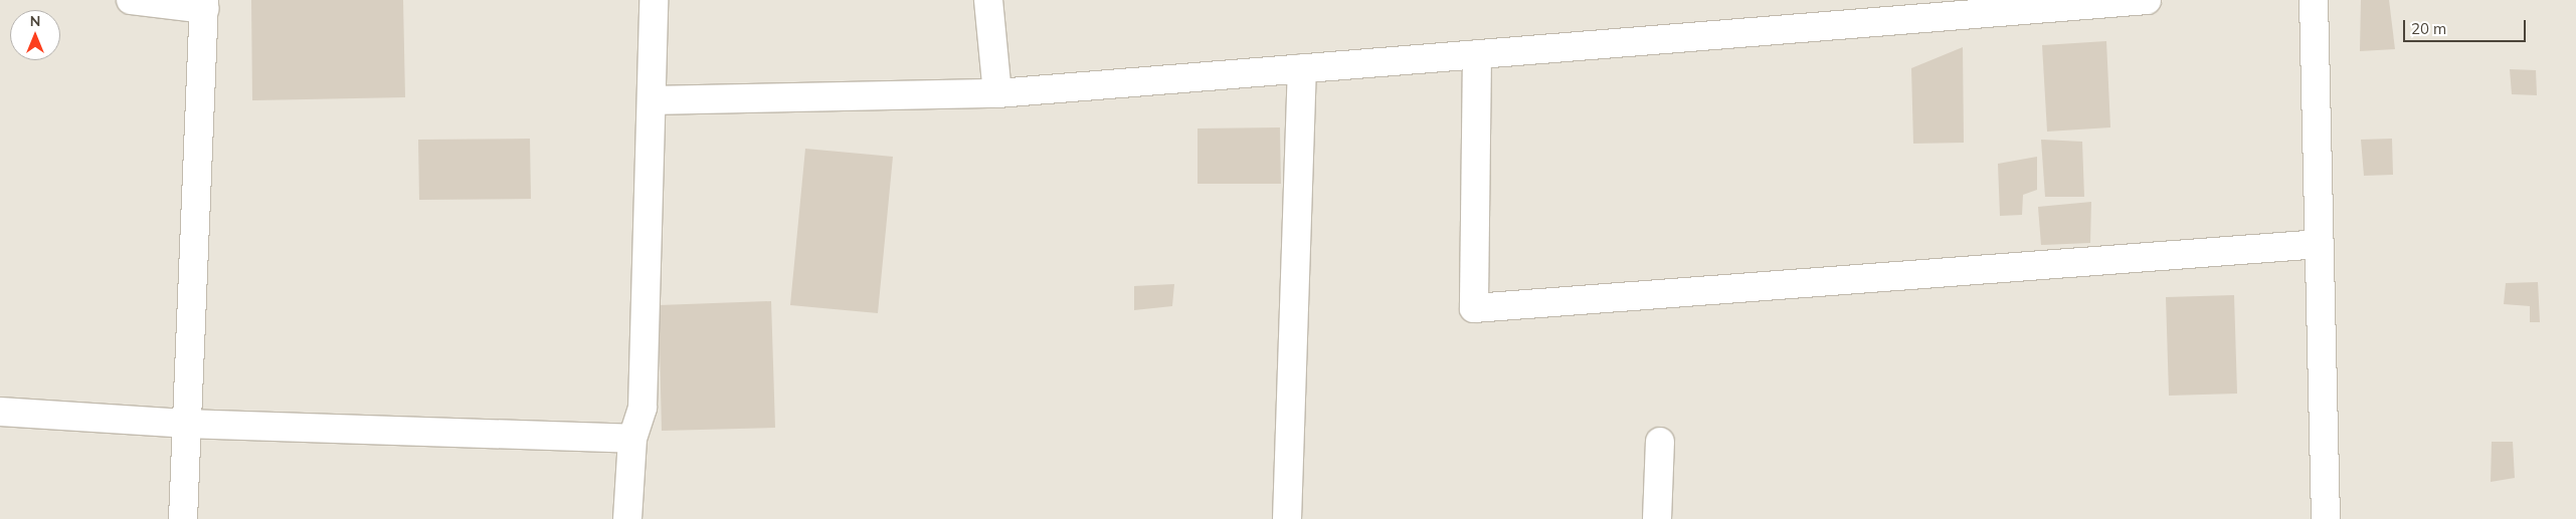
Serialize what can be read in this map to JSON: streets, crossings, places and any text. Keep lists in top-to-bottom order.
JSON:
{
  "scale_bar": "20 m",
  "north": "top"
}
